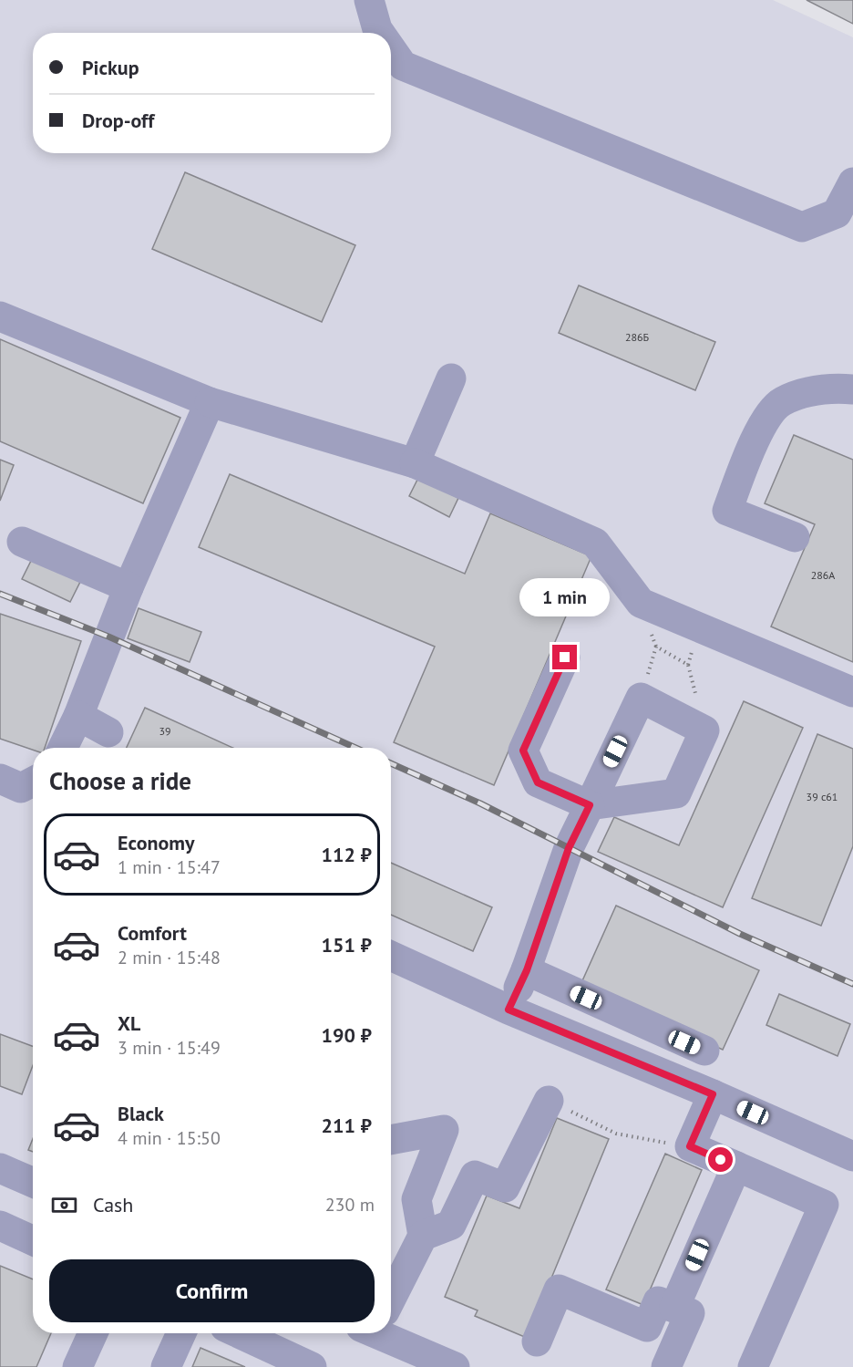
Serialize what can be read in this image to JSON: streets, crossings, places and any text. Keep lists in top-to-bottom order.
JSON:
{
  "house_numbers": [
    "286Б",
    "286А",
    "39",
    "39 с61"
  ],
  "page": {
    "banner": ["Pickup", "Drop-off"],
    "bubble": "1 min",
    "heading": "Choose a ride",
    "list": [
      {
        "name": "Economy",
        "note": "1 min · 15:47",
        "value": "112 ₽"
      },
      {
        "name": "Comfort",
        "note": "2 min · 15:48",
        "value": "151 ₽"
      },
      {
        "name": "XL",
        "note": "3 min · 15:49",
        "value": "190 ₽"
      },
      {
        "name": "Black",
        "note": "4 min · 15:50",
        "value": "211 ₽"
      }
    ],
    "pay": ["Cash", "230 m"],
    "buttons": "Confirm"
  }
}
